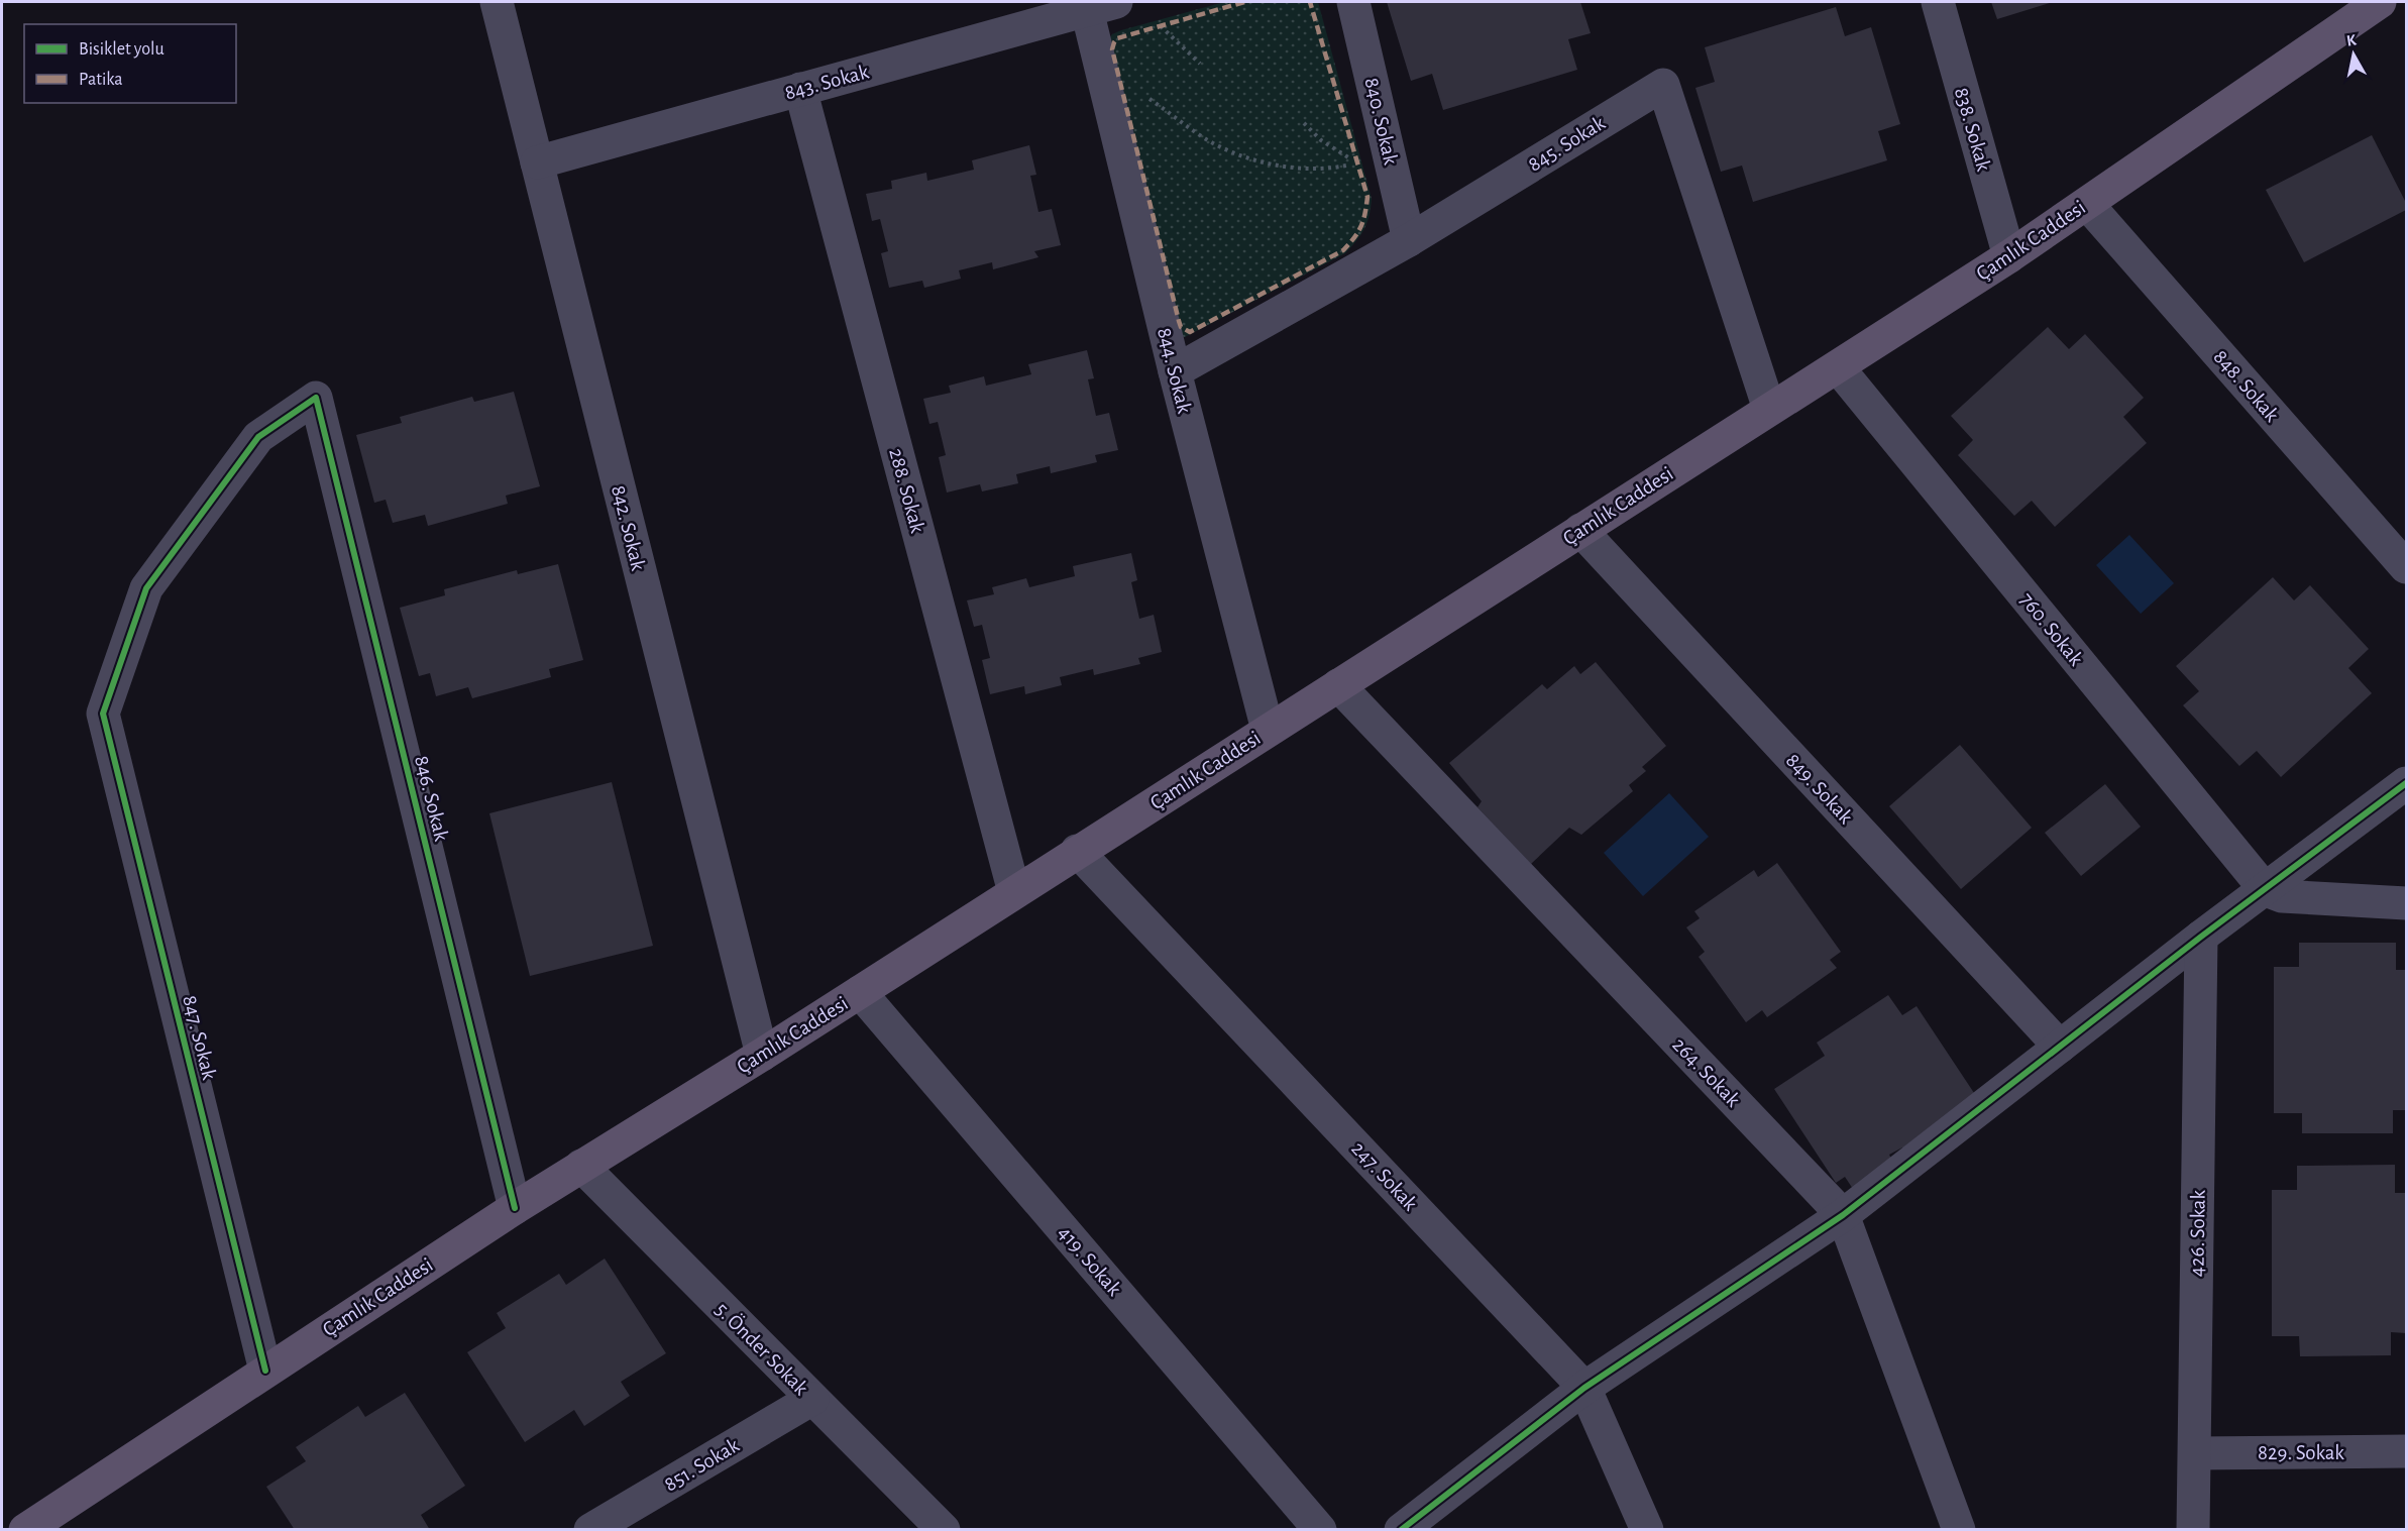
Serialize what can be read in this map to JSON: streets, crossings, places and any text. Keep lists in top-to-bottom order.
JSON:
{
  "streets": {
    "main road": ["Çamlık Caddesi"],
    "street": [
      "843. Sokak",
      "840. Sokak",
      "838. Sokak",
      "845. Sokak",
      "844. Sokak",
      "848. Sokak",
      "288. Sokak",
      "842. Sokak",
      "760. Sokak",
      "849. Sokak",
      "846. Sokak",
      "847. Sokak",
      "264. Sokak",
      "247. Sokak",
      "426. Sokak",
      "419. Sokak",
      "5. Önder Sokak",
      "829. Sokak",
      "851. Sokak"
    ]
  },
  "crossings": [
    ["843. Sokak", "844. Sokak"],
    ["843. Sokak", "288. Sokak"],
    ["843. Sokak", "842. Sokak"],
    ["840. Sokak", "845. Sokak"],
    ["838. Sokak", "Çamlık Caddesi"],
    ["845. Sokak", "Çamlık Caddesi"],
    ["845. Sokak", "844. Sokak"],
    ["Çamlık Caddesi", "844. Sokak"],
    ["Çamlık Caddesi", "848. Sokak"],
    ["Çamlık Caddesi", "288. Sokak"],
    ["Çamlık Caddesi", "842. Sokak"],
    ["Çamlık Caddesi", "760. Sokak"],
    ["Çamlık Caddesi", "849. Sokak"],
    ["Çamlık Caddesi", "846. Sokak"],
    ["Çamlık Caddesi", "847. Sokak"],
    ["Çamlık Caddesi", "264. Sokak"],
    ["Çamlık Caddesi", "247. Sokak"],
    ["Çamlık Caddesi", "419. Sokak"],
    ["Çamlık Caddesi", "5. Önder Sokak"],
    ["846. Sokak", "847. Sokak"],
    ["426. Sokak", "829. Sokak"],
    ["5. Önder Sokak", "851. Sokak"]
  ],
  "legend": ["Bisiklet yolu", "Patika"],
  "north": "top"
}
